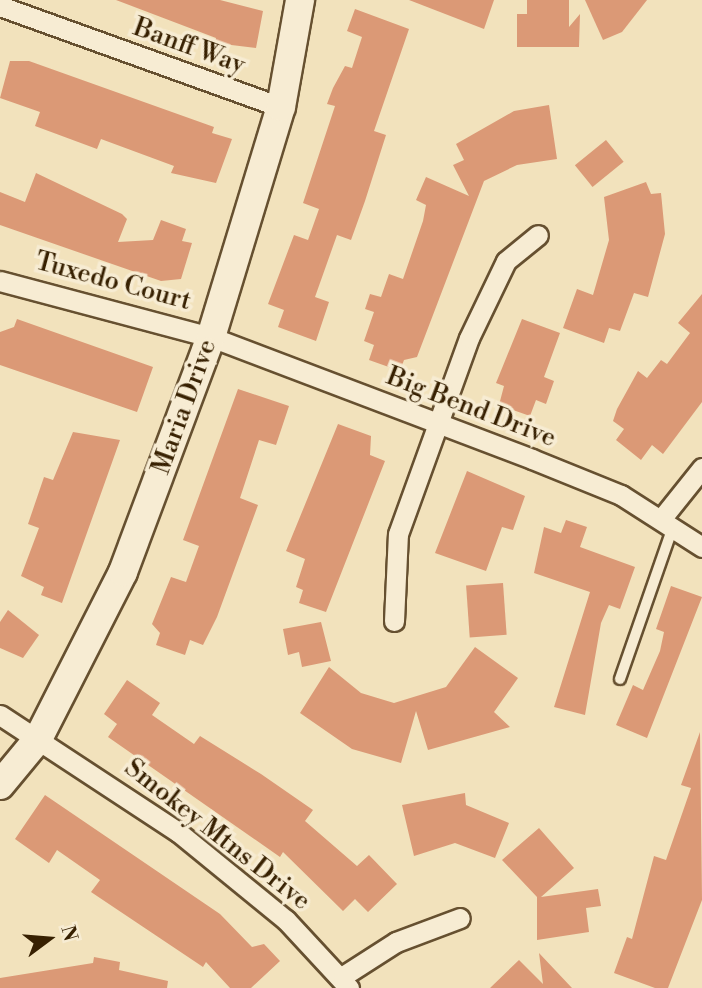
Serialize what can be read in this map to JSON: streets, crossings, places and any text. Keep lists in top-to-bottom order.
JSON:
{
  "streets": {
    "street": [
      "Banff Way",
      "Tuxedo Court",
      "Maria Drive",
      "Big Bend Drive",
      "Smokey Mtns Drive"
    ]
  },
  "crossings": [
    ["Banff Way", "Maria Drive"],
    ["Tuxedo Court", "Maria Drive"],
    ["Tuxedo Court", "Big Bend Drive"],
    ["Maria Drive", "Big Bend Drive"],
    ["Maria Drive", "Smokey Mtns Drive"]
  ],
  "north": "right"
}
